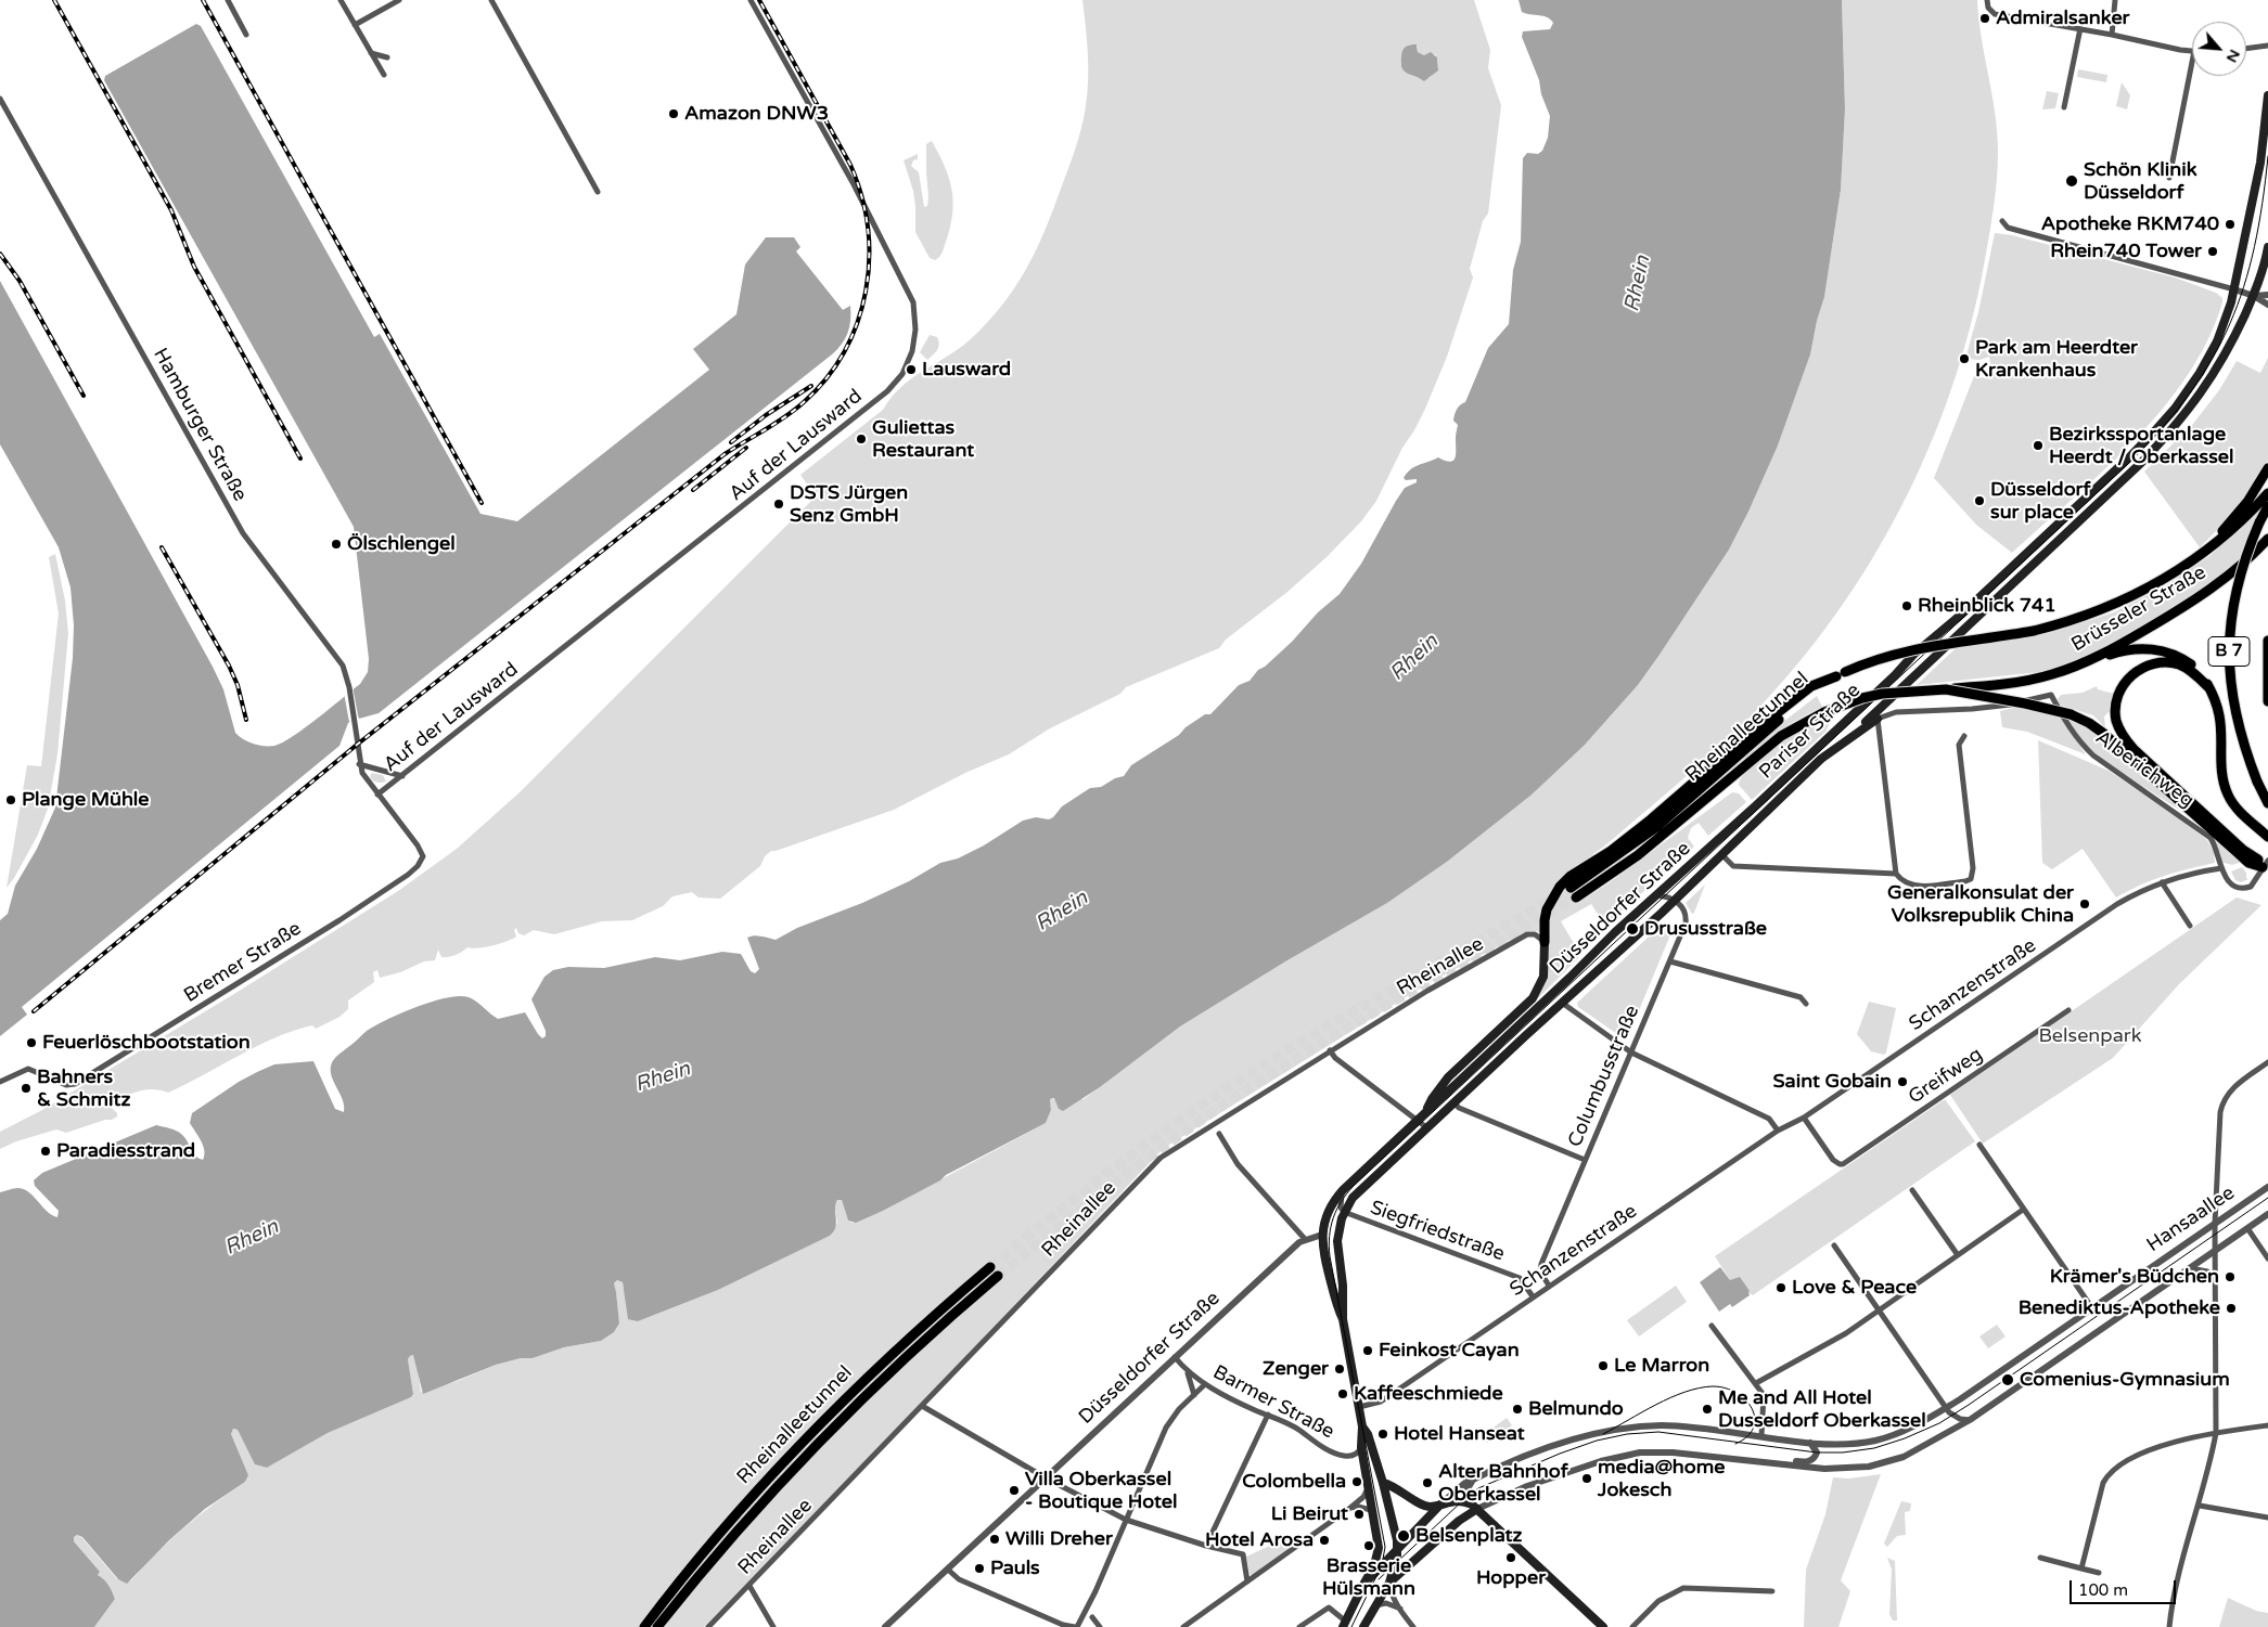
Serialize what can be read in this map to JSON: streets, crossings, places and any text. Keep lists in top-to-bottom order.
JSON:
{
  "streets": {
    "highway": ["Brüsseler Straße", "B 7", "Rheinalleetunnel"],
    "main road": ["Pariser Straße", "Düsseldorfer Straße"],
    "street": [
      "Hamburger Straße",
      "Auf der Lausward",
      "Alberichweg",
      "Bremer Straße",
      "Rheinallee",
      "Schanzenstraße",
      "Columbusstraße",
      "Greifweg",
      "Hansaallee",
      "Siegfriedstraße",
      "Barmer Straße"
    ]
  },
  "crossings": [
    ["Hamburger Straße", "Auf der Lausward"],
    ["Hamburger Straße", "Bremer Straße"],
    ["Auf der Lausward", "Bremer Straße"],
    ["Brüsseler Straße", "Rheinalleetunnel"],
    ["Pariser Straße", "Alberichweg"],
    ["Pariser Straße", "Düsseldorfer Straße"],
    ["Alberichweg", "Schanzenstraße"],
    ["Düsseldorfer Straße", "Rheinallee"],
    ["Düsseldorfer Straße", "Columbusstraße"],
    ["Düsseldorfer Straße", "Siegfriedstraße"],
    ["Düsseldorfer Straße", "Barmer Straße"],
    ["Schanzenstraße", "Columbusstraße"],
    ["Schanzenstraße", "Greifweg"],
    ["Schanzenstraße", "Siegfriedstraße"]
  ],
  "water": ["Rhein"],
  "parks": ["Belsenpark"],
  "places": [
    "Admiralsanker",
    "Amazon DNW3",
    "Schön Klinik Düsseldorf",
    "Apotheke RKM740",
    "Rhein740 Tower",
    "Park am Heerdter Krankenhaus",
    "Lausward",
    "Guliettas Restaurant",
    "Bezirkssportanlage Heerdt / Oberkassel",
    "Düsseldorf sur place",
    "DSTS Jürgen Senz GmbH",
    "Ölschlengel",
    "Rheinblick 741",
    "Plange Mühle",
    "Generalkonsulat der Volksrepublik China",
    "Drususstraße",
    "Feuerlöschbootstation",
    "Saint Gobain",
    "Bahners & Schmitz",
    "Paradiesstrand",
    "Krämer's Büdchen",
    "Love & Peace",
    "Benediktus-Apotheke",
    "Feinkost Cayan",
    "Le Marron",
    "Zenger",
    "Comenius-Gymnasium",
    "Kaffeeschmiede",
    "Belmundo",
    "Me and All Hotel Dusseldorf Oberkassel",
    "Hotel Hanseat",
    "media@home Jokesch",
    "Colombella",
    "Alter Bahnhof Oberkassel",
    "Villa Oberkassel - Boutique Hotel",
    "Li Beirut",
    "Belsenplatz",
    "Willi Dreher",
    "Hotel Arosa",
    "Brasserie Hülsmann",
    "Hopper",
    "Pauls"
  ],
  "scale_bar": "100 m",
  "north": "bottom right"
}
